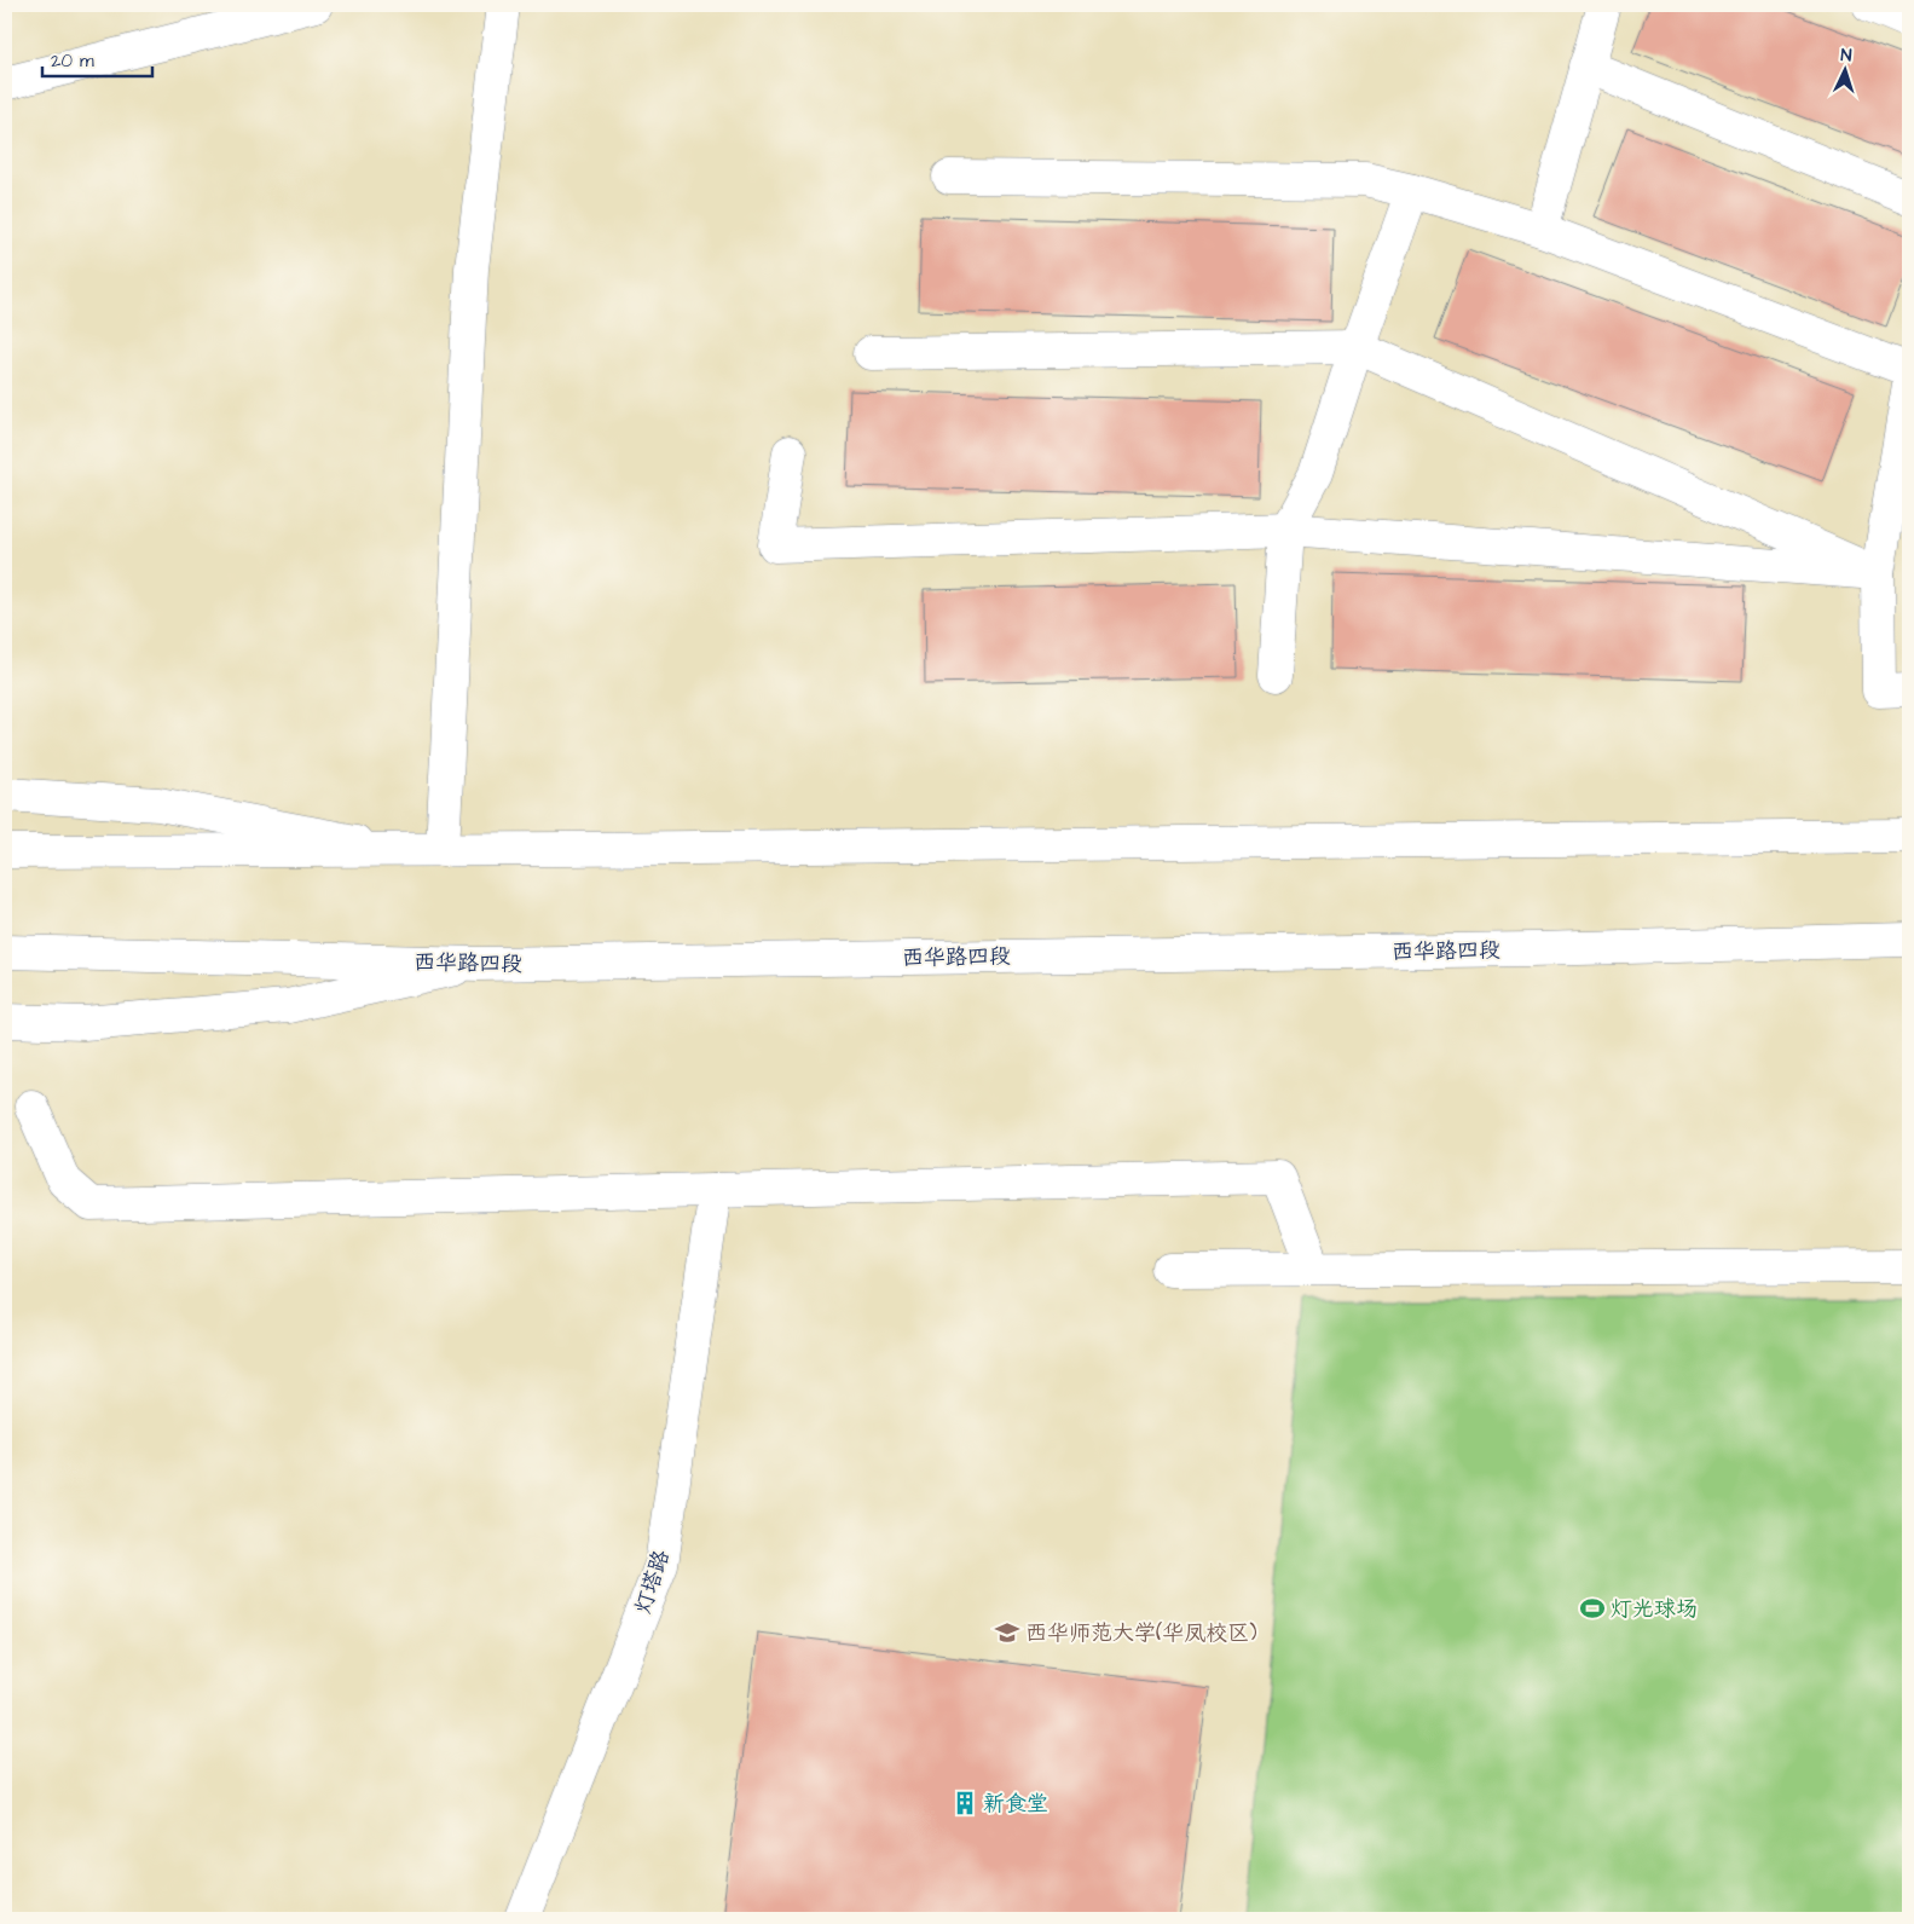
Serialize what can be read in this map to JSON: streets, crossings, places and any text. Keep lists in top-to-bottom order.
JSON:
{
  "streets": {
    "main road": ["西华路四段", "灯塔路"]
  },
  "places": {
    "sports": ["灯光球场"],
    "school or university": ["西华师范大学(华凤校区)"],
    "building": ["新食堂"]
  },
  "scale_bar": "20 m",
  "north": "top"
}
